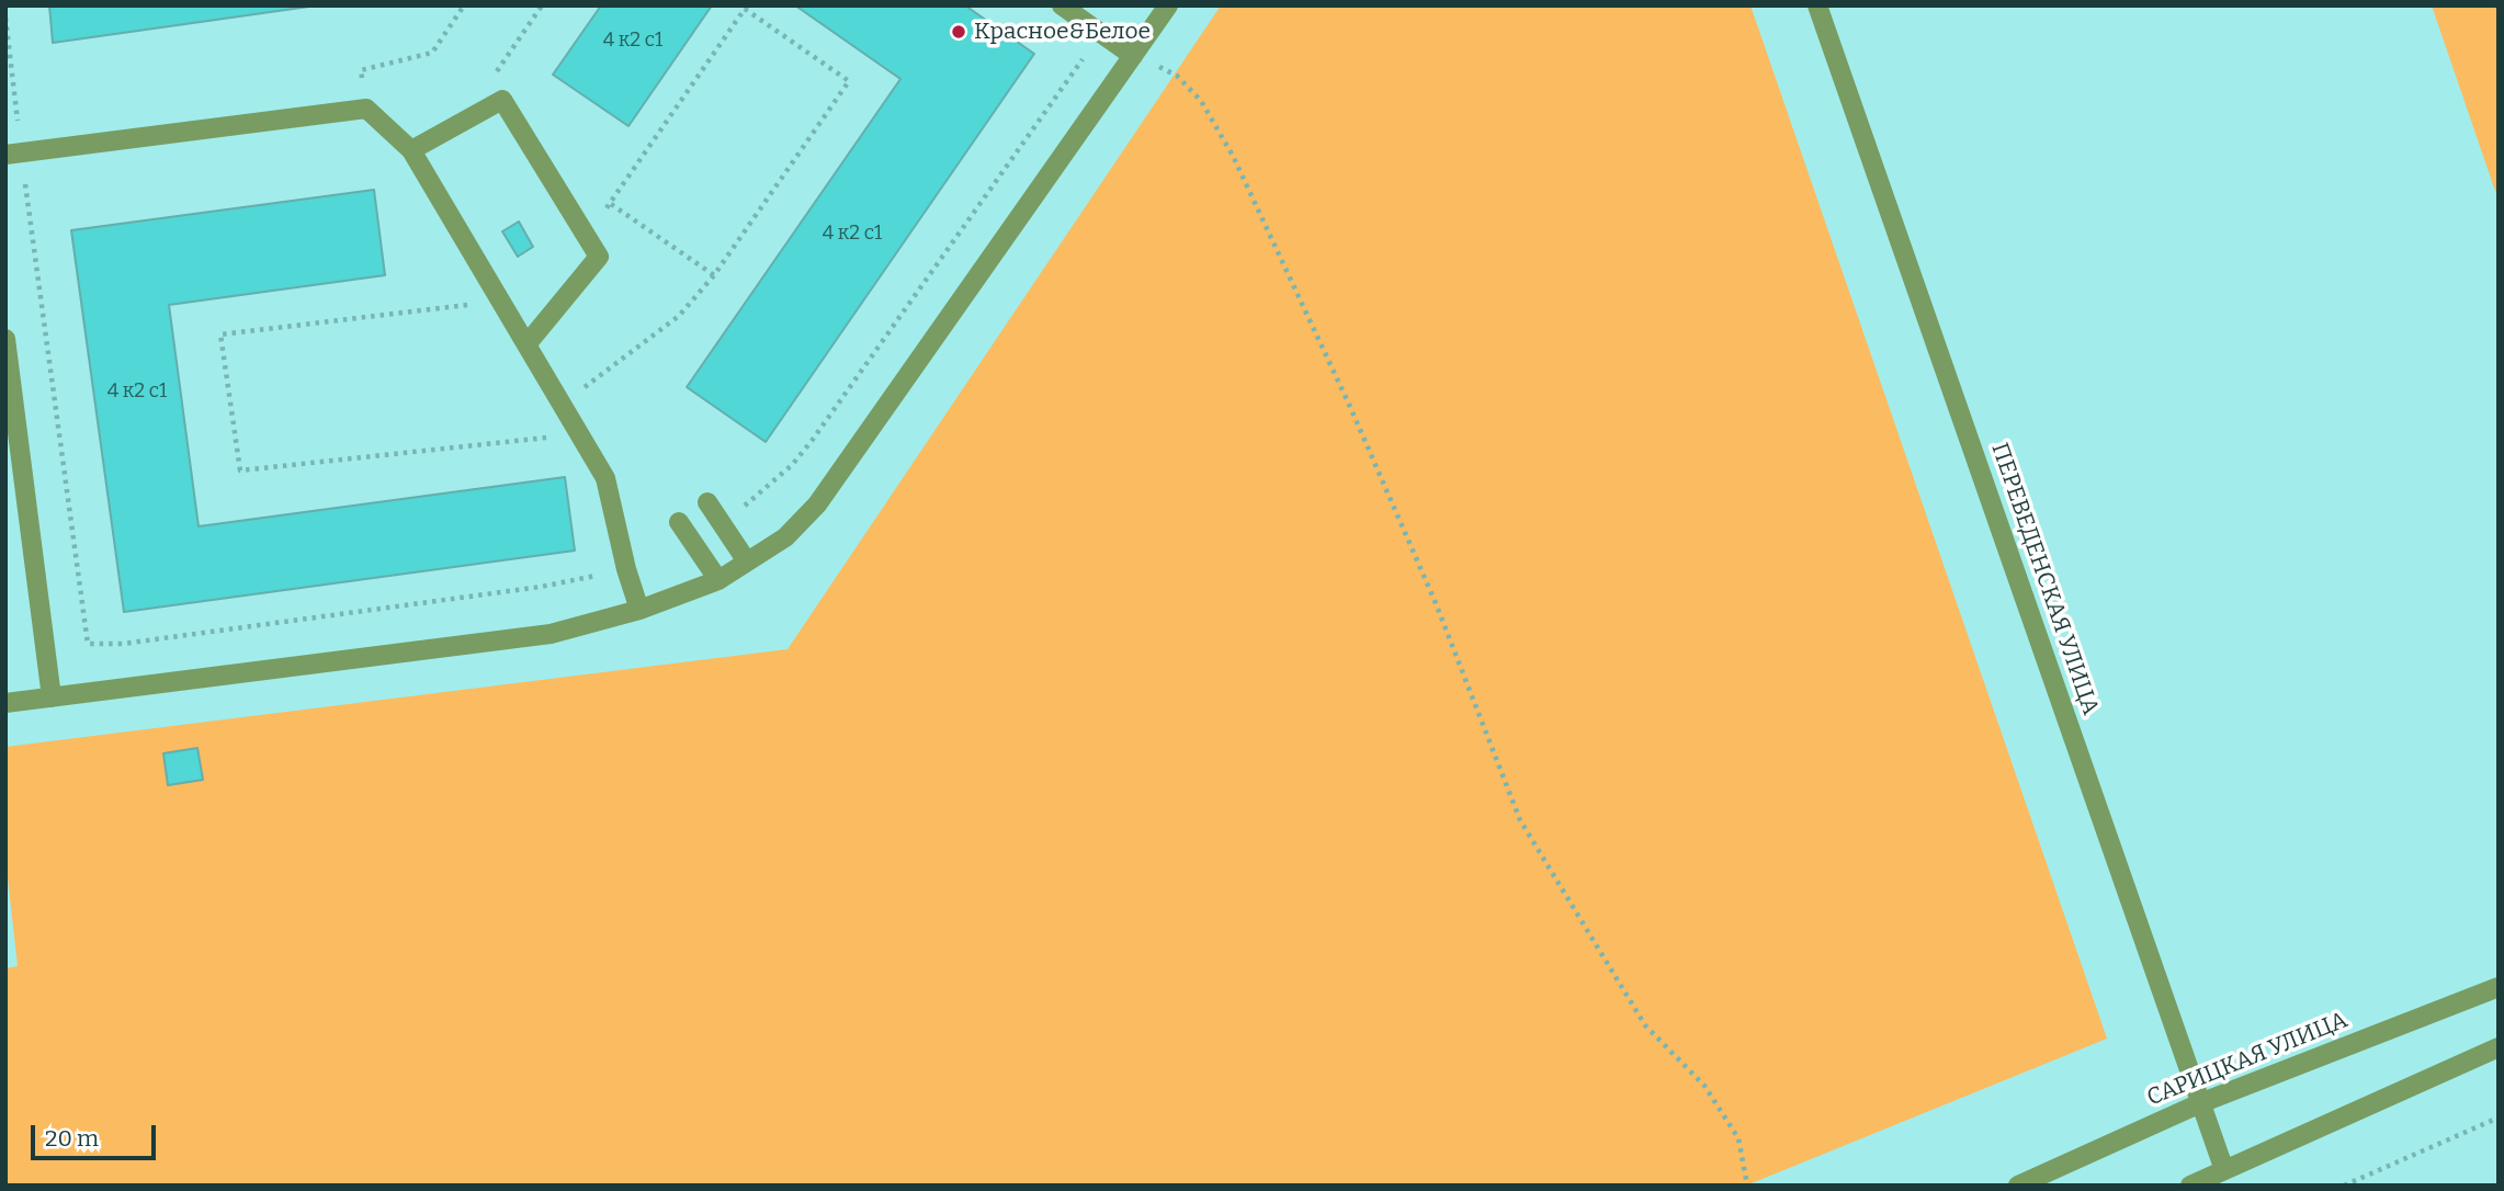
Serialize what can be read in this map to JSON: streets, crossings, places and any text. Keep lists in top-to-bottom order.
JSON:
{
  "streets": {
    "street": ["ПЕРЕВЕДЕНСКАЯ УЛИЦА", "САРИЦКАЯ УЛИЦА"]
  },
  "crossings": [
    ["ПЕРЕВЕДЕНСКАЯ УЛИЦА", "САРИЦКАЯ УЛИЦА"]
  ],
  "places": ["Красное&Белое"],
  "house_numbers": ["4 к2 с1", "4 к2 с1", "4 к2 с1"],
  "scale_bar": "20 m"
}
